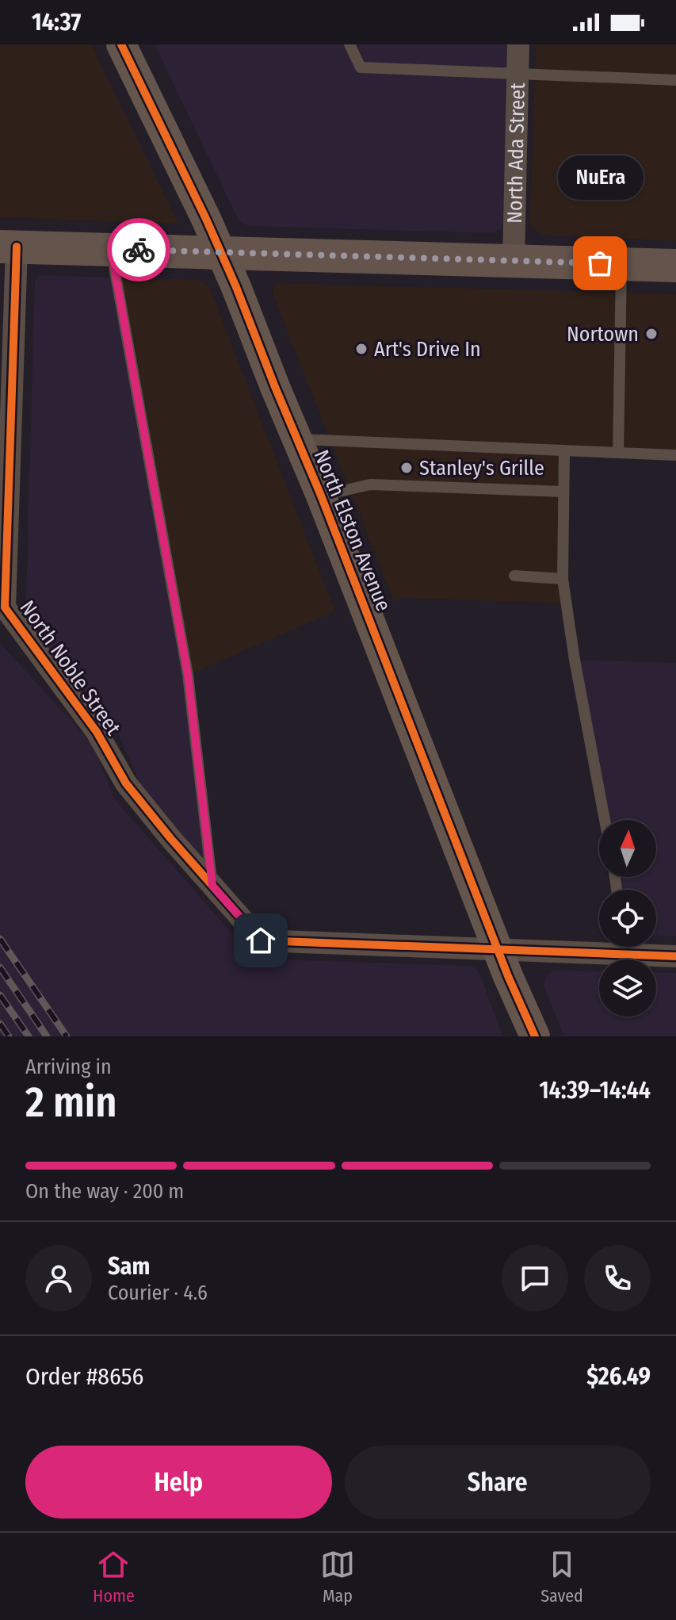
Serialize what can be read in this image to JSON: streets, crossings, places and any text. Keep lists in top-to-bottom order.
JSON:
{
  "streets": {
    "main road": ["North Elston Avenue"],
    "street": ["North Ada Street", "North Noble Street"]
  },
  "crossings": [
    ["North Elston Avenue", "North Noble Street"]
  ],
  "places": [
    "NuEra",
    "Nortown",
    "Art's Drive In",
    "Stanley's Grille"
  ],
  "north": "top",
  "page": {
    "status": "14:37",
    "bubble": "NuEra",
    "heading": ["2 min", "Arriving in", "14:39–14:44"],
    "panel": [
      "Sam",
      "Courier · 4.6",
      "Order #8656",
      "$26.49"
    ],
    "bar": "On the way · 200 m",
    "buttons": ["Help", "Share"],
    "tabs": ["Home", "Map", "Saved"]
  }
}
